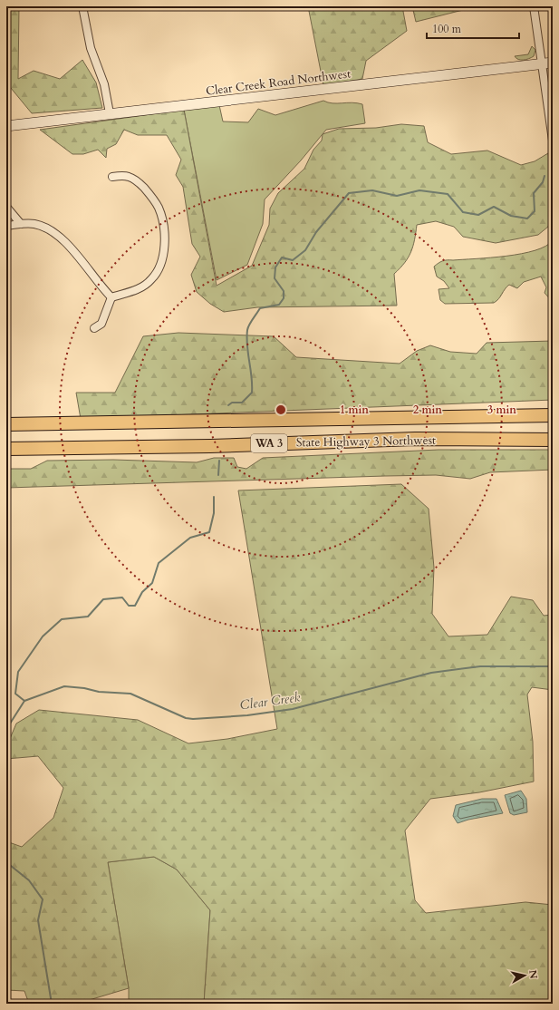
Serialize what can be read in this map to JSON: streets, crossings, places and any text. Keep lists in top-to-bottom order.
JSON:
{
  "streets": {
    "highway": ["State Highway 3 Northwest", "WA 3"],
    "main road": ["Clear Creek Road Northwest"]
  },
  "water": ["Clear Creek"],
  "scale_bar": "100 m",
  "north": "right",
  "rings": ["1 min", "2 min", "3 min"]
}
